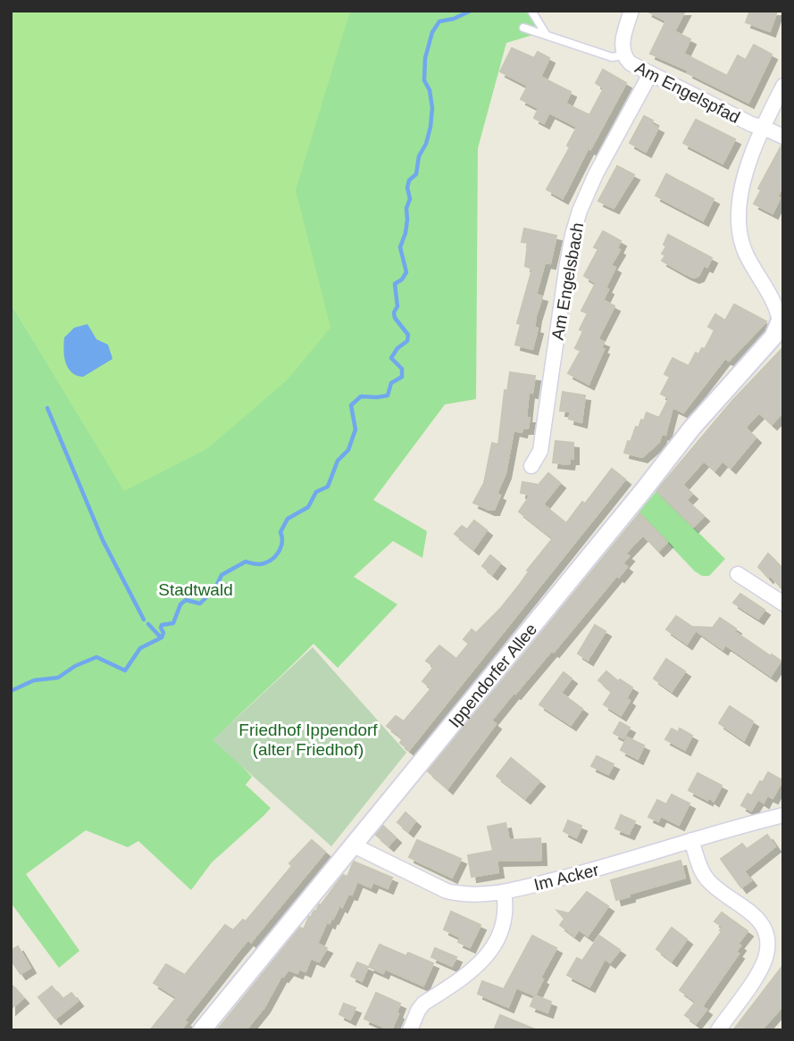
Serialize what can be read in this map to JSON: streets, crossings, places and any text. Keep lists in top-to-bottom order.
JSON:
{
  "streets": {
    "street": [
      "Am Engelspfad",
      "Am Engelsbach",
      "Ippendorfer Allee",
      "Im Acker"
    ]
  },
  "crossings": [
    ["Am Engelspfad", "Am Engelsbach"],
    ["Ippendorfer Allee", "Im Acker"]
  ],
  "parks": ["Stadtwald", "Friedhof Ippendorf (alter Friedhof)"]
}
